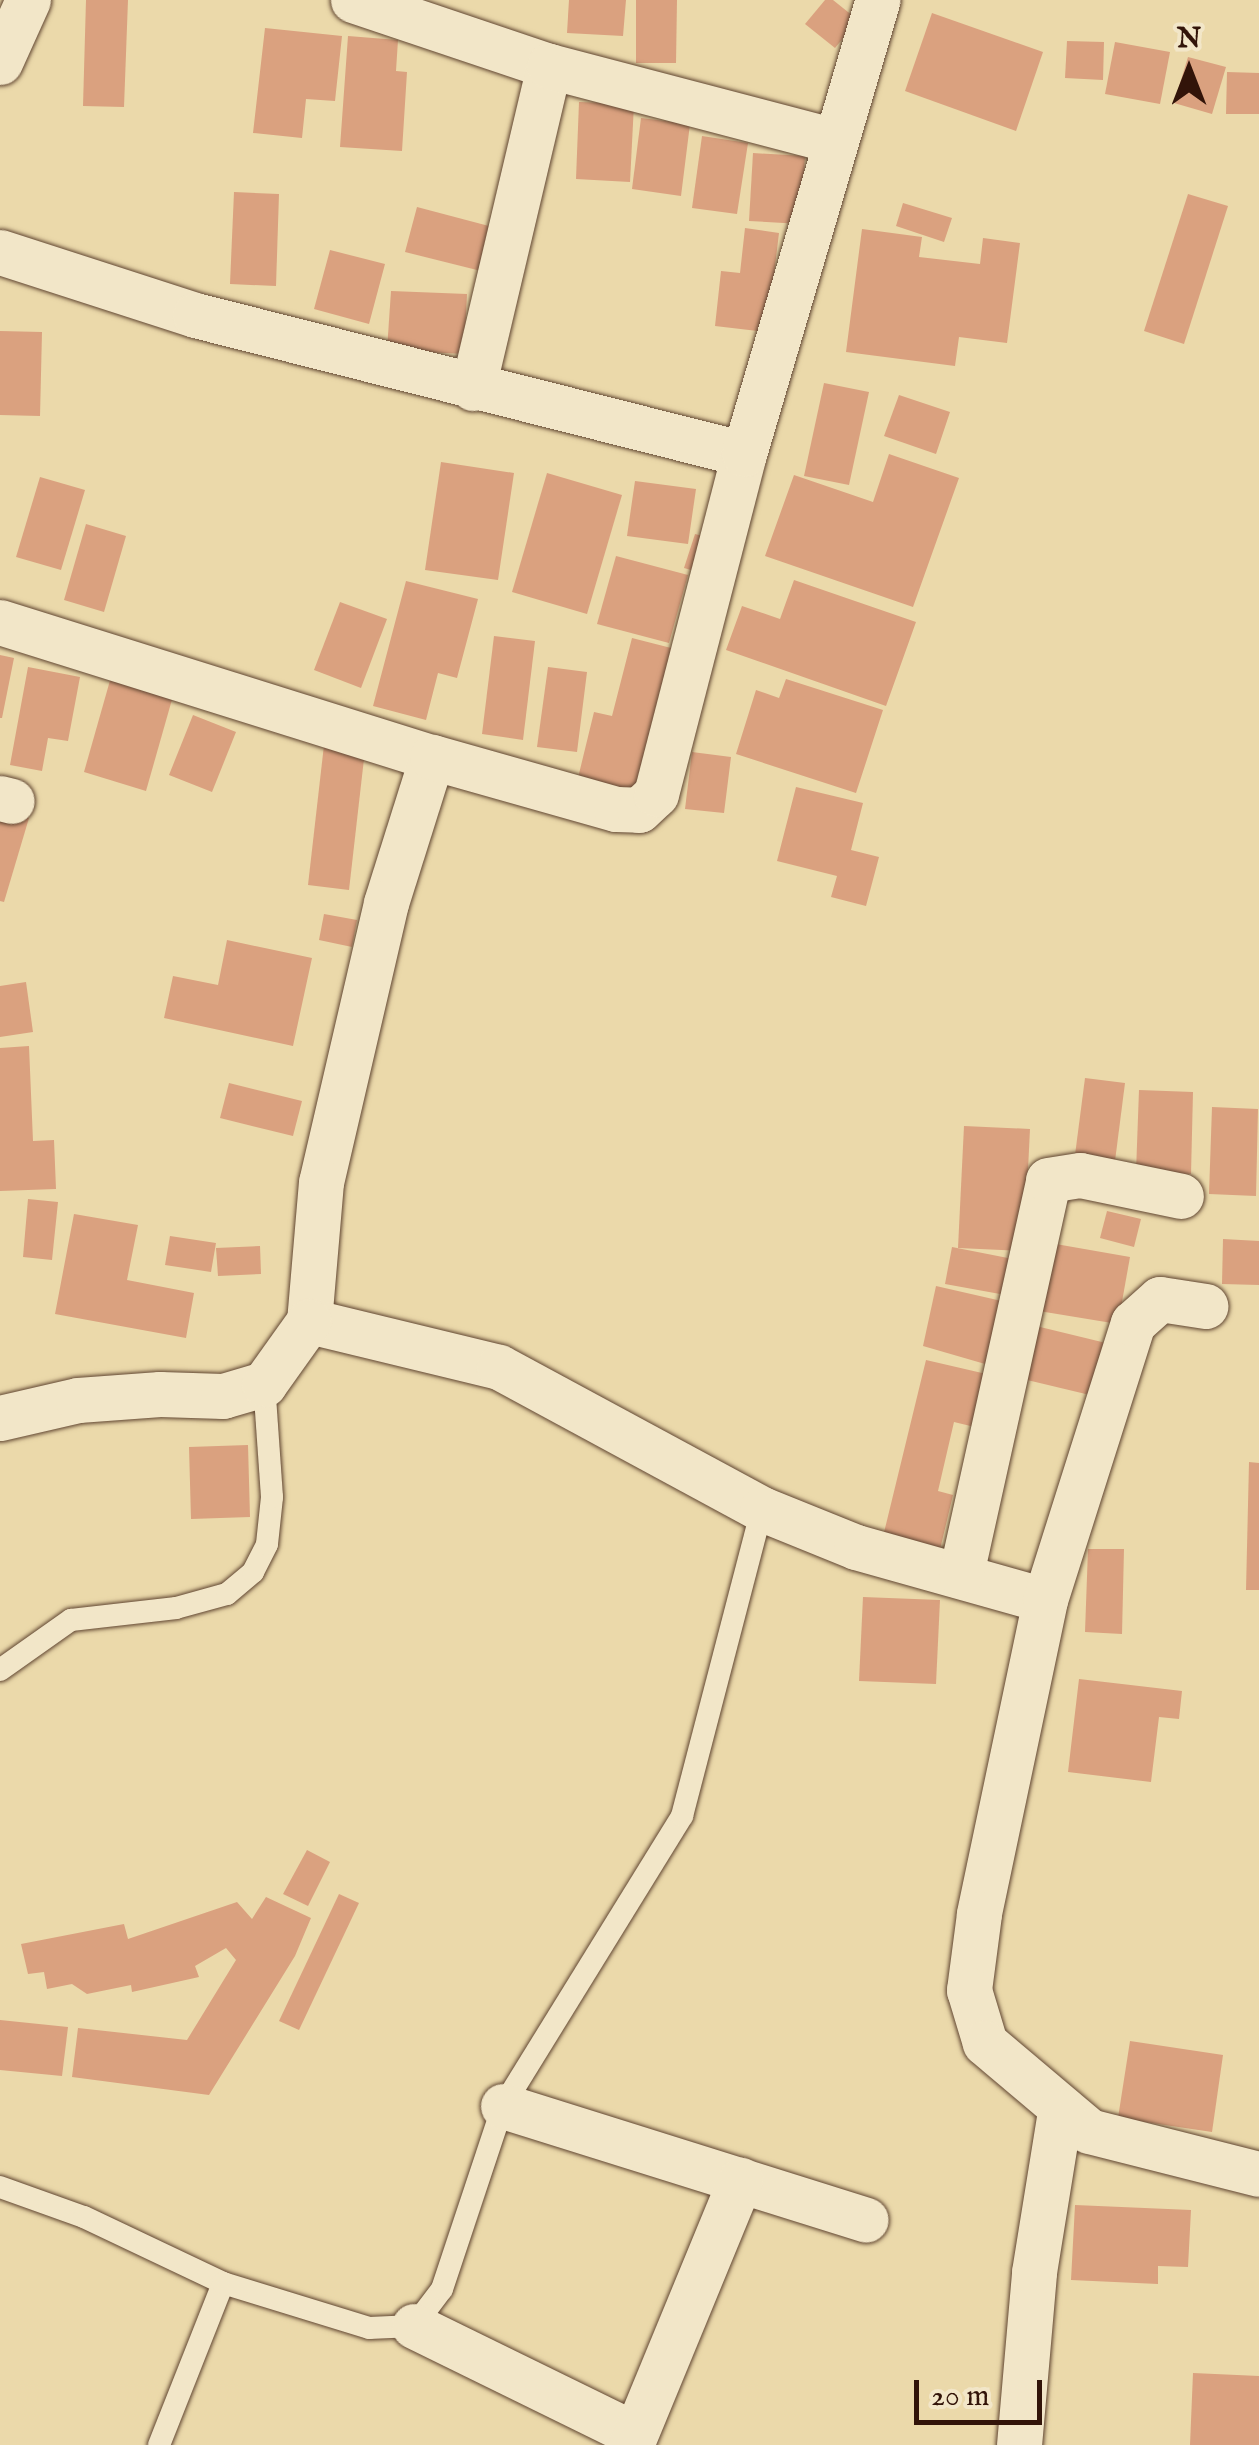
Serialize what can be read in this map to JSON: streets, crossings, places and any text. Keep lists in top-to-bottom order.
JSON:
{
  "scale_bar": "20 m",
  "north": "top"
}
